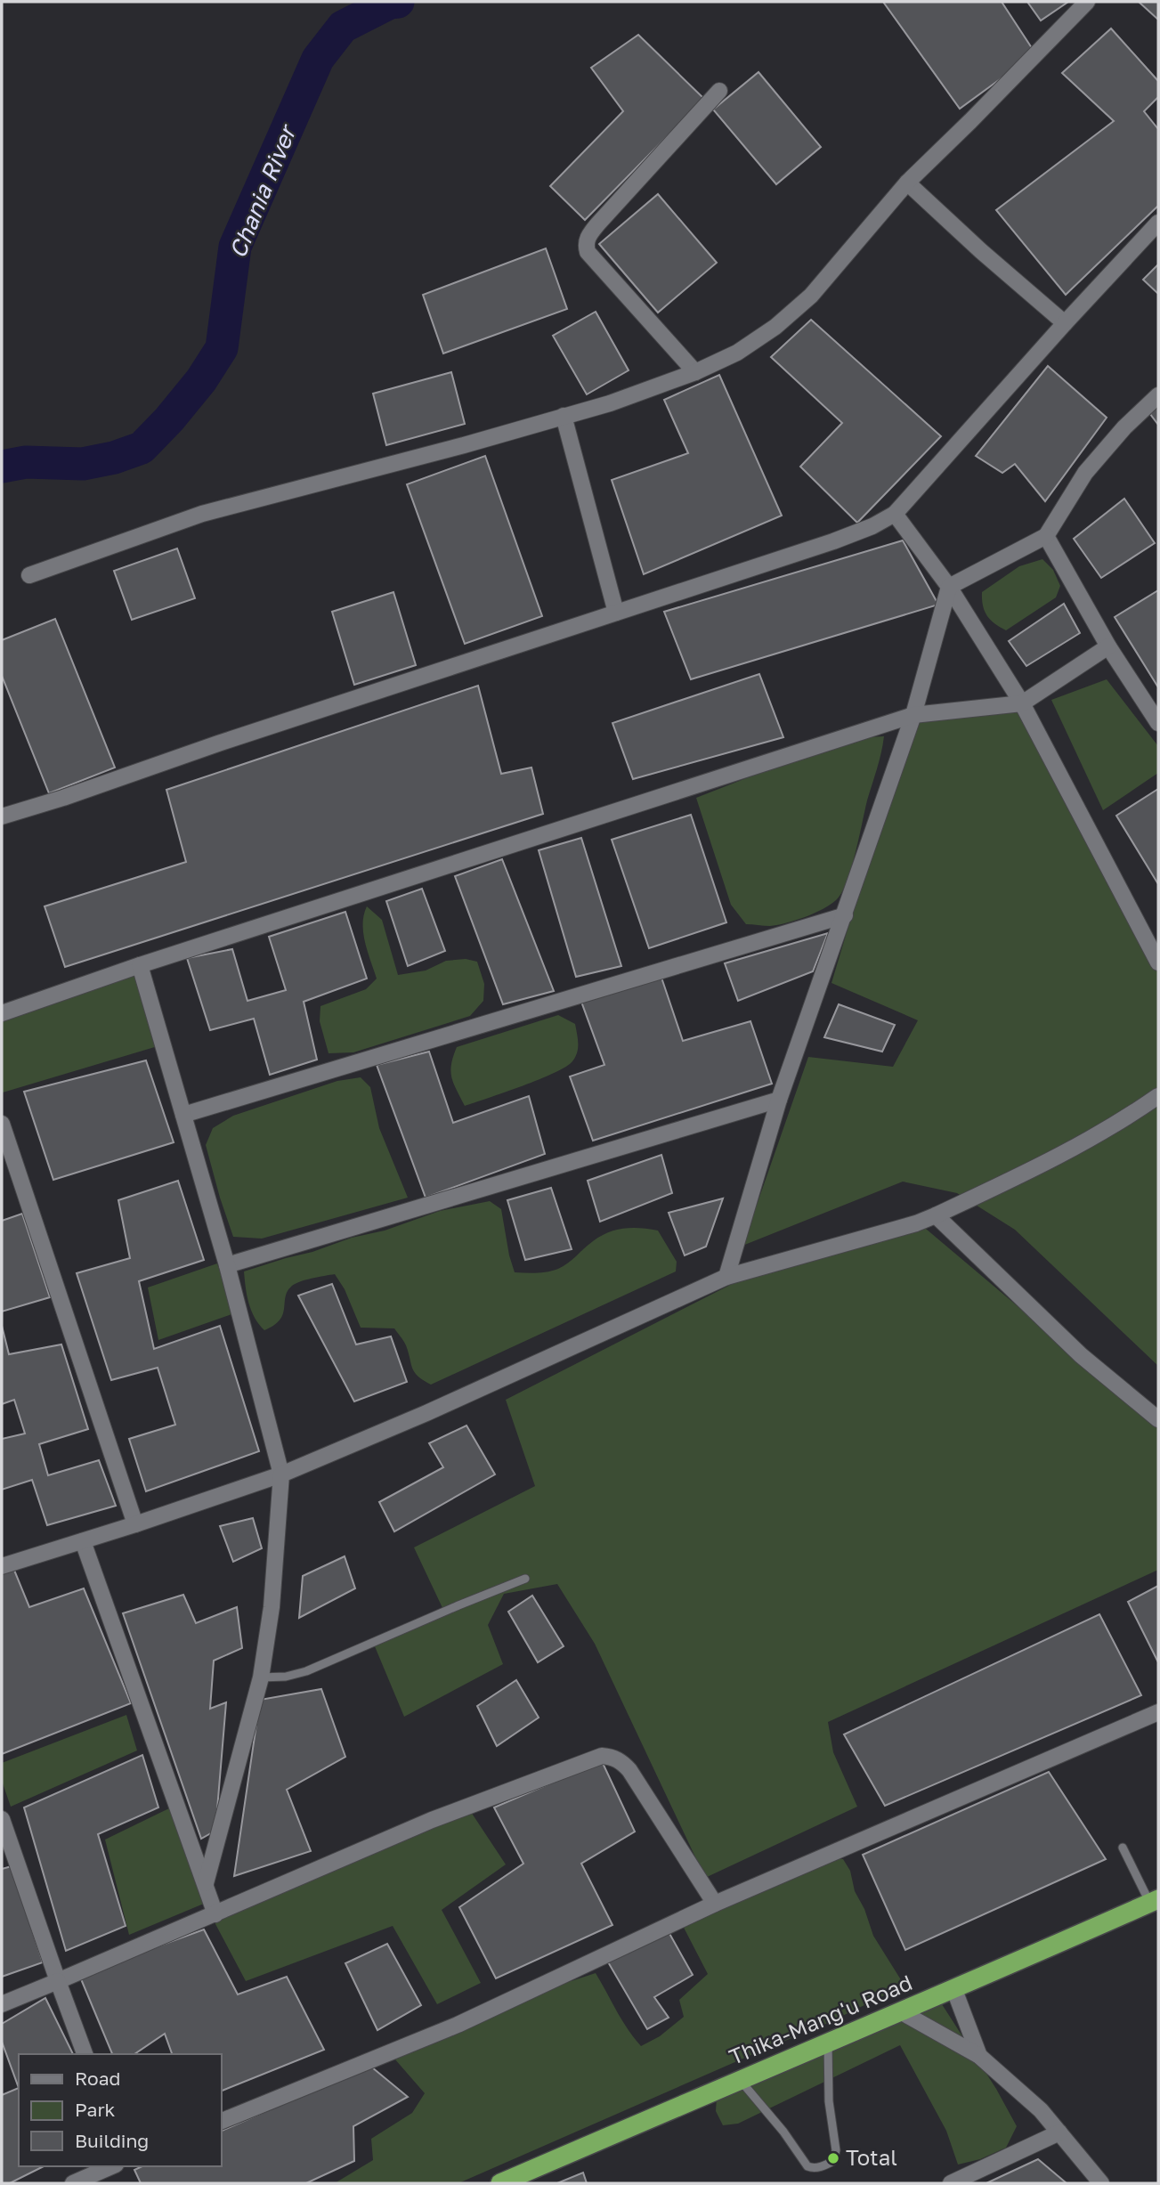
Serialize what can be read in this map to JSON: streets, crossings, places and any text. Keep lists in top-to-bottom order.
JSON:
{
  "streets": {
    "highway": ["Thika-Mang'u Road"]
  },
  "water": ["Chania River"],
  "places": ["Total"],
  "legend": ["Road", "Park", "Building"]
}
